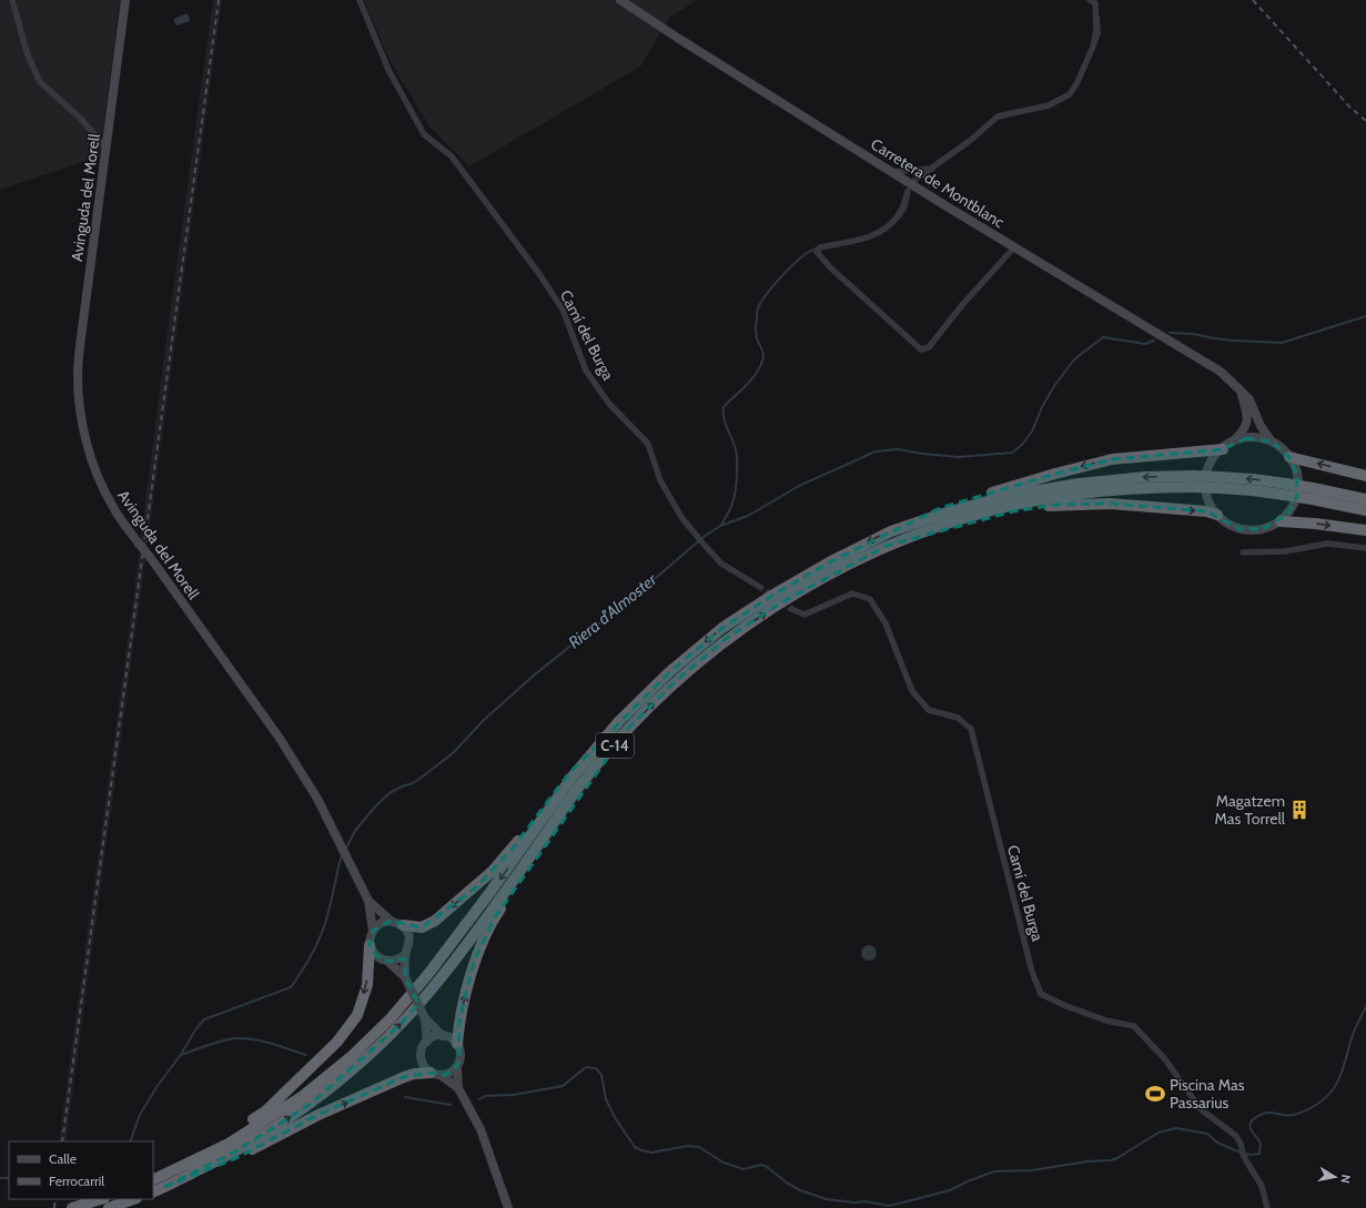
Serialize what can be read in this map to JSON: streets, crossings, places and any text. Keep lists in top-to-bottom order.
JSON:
{
  "streets": {
    "highway": ["C-14"],
    "street": ["Carretera de Montblanc", "Avinguda del Morell", "Camí del Burga"]
  },
  "water": ["Riera d'Almoster"],
  "places": {
    "building": ["Magatzem Mas Torrell"],
    "sports": ["Piscina Mas Passarius"]
  },
  "legend": ["Calle", "Ferrocarril"],
  "north": "right"
}
